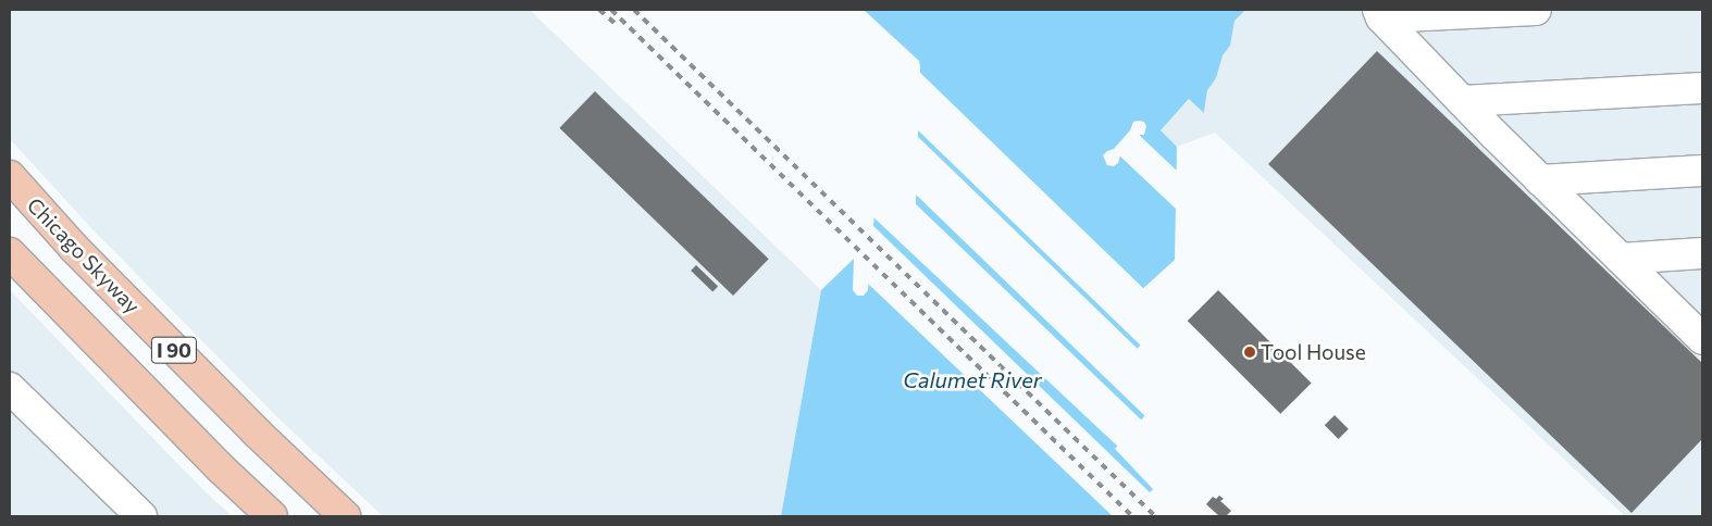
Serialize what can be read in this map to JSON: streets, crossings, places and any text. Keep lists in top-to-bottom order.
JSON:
{
  "streets": {
    "highway": ["Chicago Skyway", "I 90"]
  },
  "water": ["Calumet River"],
  "places": ["Tool House"]
}
